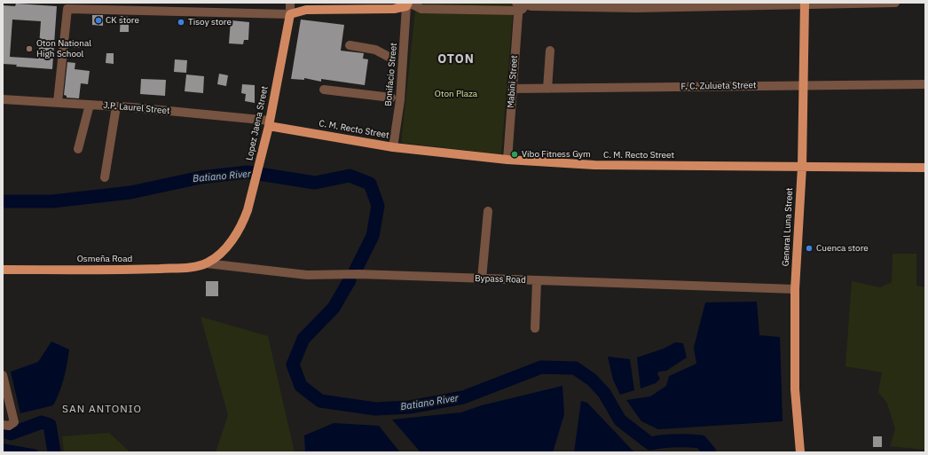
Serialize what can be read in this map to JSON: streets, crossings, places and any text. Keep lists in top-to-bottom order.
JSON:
{
  "streets": {
    "main road": [
      "Lopez Jaena Street",
      "C. M. Recto Street",
      "General Luna Street",
      "Osmeña Road"
    ],
    "street": [
      "Bonifacio Street",
      "Mabini Street",
      "F. C. Zulueta Street",
      "J.P. Laurel Street",
      "Bypass Road"
    ]
  },
  "crossings": [
    ["Bonifacio Street", "C. M. Recto Street"],
    ["Mabini Street", "F. C. Zulueta Street"],
    ["Mabini Street", "C. M. Recto Street"],
    ["F. C. Zulueta Street", "General Luna Street"],
    ["J.P. Laurel Street", "Lopez Jaena Street"],
    ["J.P. Laurel Street", "C. M. Recto Street"],
    ["Lopez Jaena Street", "C. M. Recto Street"],
    ["Lopez Jaena Street", "Osmeña Road"],
    ["Lopez Jaena Street", "Bypass Road"],
    ["C. M. Recto Street", "General Luna Street"],
    ["General Luna Street", "Bypass Road"],
    ["Osmeña Road", "Bypass Road"]
  ],
  "districts": ["OTON", "SAN ANTONIO"],
  "water": ["Batiano River"],
  "parks": ["Oton Plaza"],
  "places": [
    "CK store",
    "Tisoy store",
    "Oton National High School",
    "Vibo Fitness Gym",
    "Cuenca store"
  ]
}
